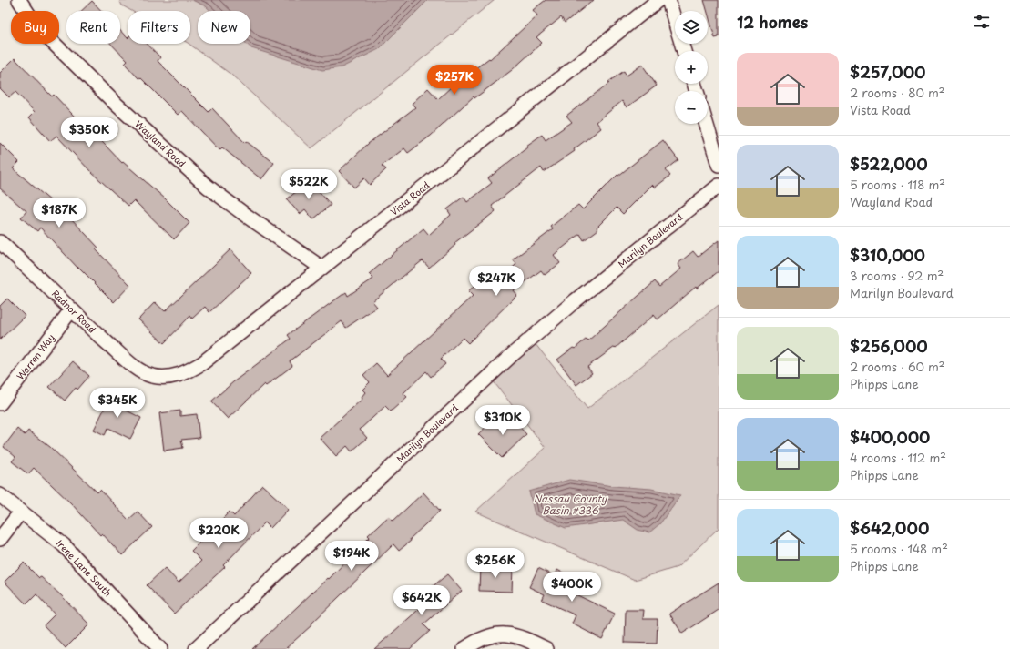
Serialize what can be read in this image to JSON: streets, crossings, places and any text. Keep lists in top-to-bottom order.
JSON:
{
  "streets": {
    "street": [
      "Wayland Road",
      "Vista Road",
      "Marilyn Boulevard",
      "Radnor Road",
      "Warren Way",
      "Irene Lane South"
    ]
  },
  "crossings": [
    ["Wayland Road", "Vista Road"],
    ["Vista Road", "Radnor Road"],
    ["Radnor Road", "Warren Way"]
  ],
  "water": ["Nassau County Basin #336"],
  "page": {
    "heading": "12 homes",
    "map_buttons": ["+", "−"],
    "chip": [
      "Buy",
      "Rent",
      "Filters",
      "New"
    ],
    "list": [
      {
        "name": "$257,000",
        "note": "2 rooms · 80 m² · Vista Road"
      },
      {
        "name": "$522,000",
        "note": "5 rooms · 118 m² · Wayland Road"
      },
      {
        "name": "$310,000",
        "note": "3 rooms · 92 m² · Marilyn Boulevard"
      },
      {
        "name": "$256,000",
        "note": "2 rooms · 60 m² · Phipps Lane"
      },
      {
        "name": "$400,000",
        "note": "4 rooms · 112 m² · Phipps Lane"
      },
      {
        "name": "$642,000",
        "note": "5 rooms · 148 m² · Phipps Lane"
      }
    ],
    "price": [
      "$257K",
      "$350K",
      "$522K",
      "$187K",
      "$247K",
      "$345K",
      "$310K",
      "$220K",
      "$194K",
      "$256K",
      "$400K",
      "$642K"
    ]
  }
}
